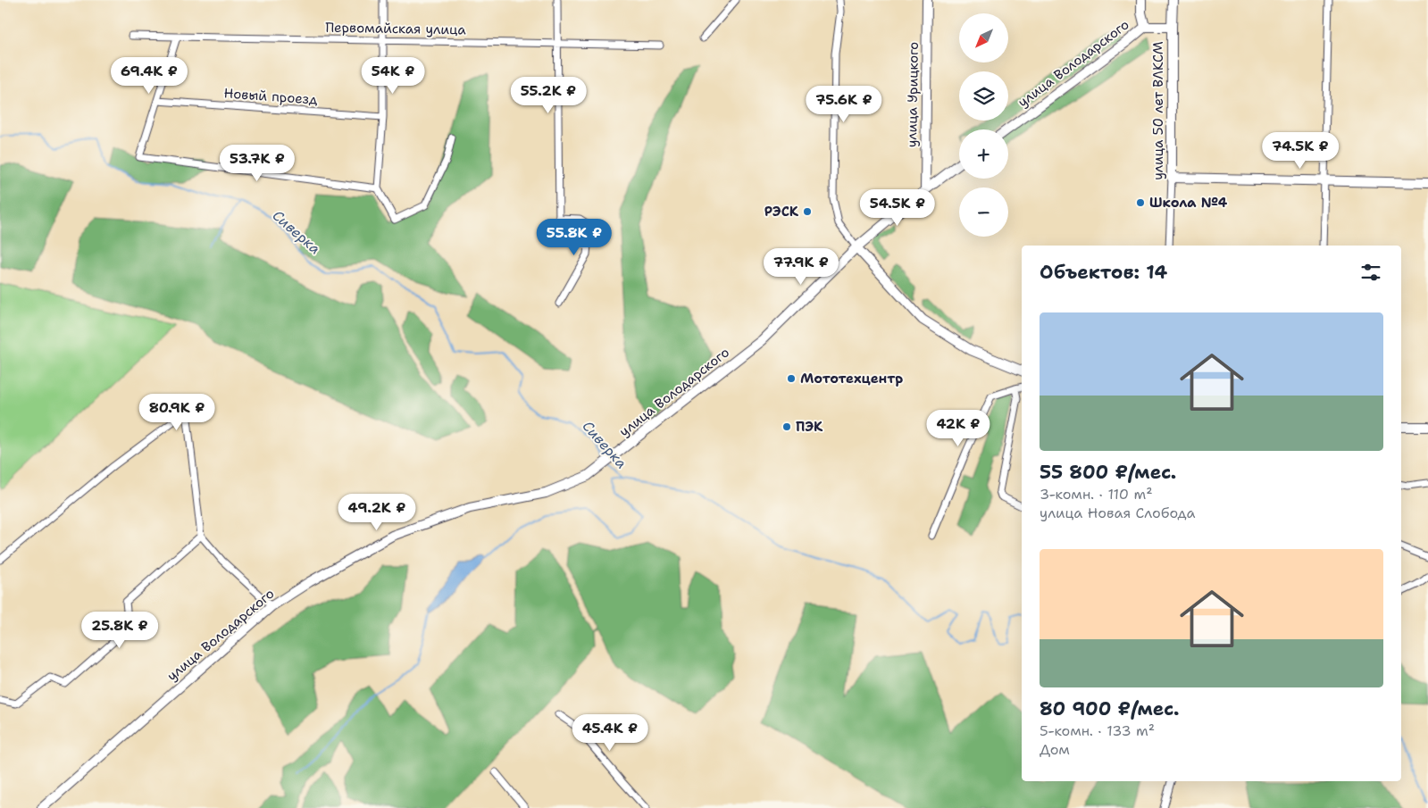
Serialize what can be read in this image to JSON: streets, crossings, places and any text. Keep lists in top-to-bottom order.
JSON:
{
  "streets": {
    "main road": ["улица Володарского", "улица Урицкого", "улица 50 лет ВЛКСМ"],
    "street": ["Первомайская улица", "Новый проезд"]
  },
  "crossings": [
    ["улица Володарского", "улица 50 лет ВЛКСМ"]
  ],
  "water": ["Сиверка"],
  "places": [
    "Школа №4",
    "РЭСК",
    "Мототехцентр",
    "ПЭК"
  ],
  "north": "bottom left",
  "page": {
    "map_buttons": ["+", "−"],
    "price": [
      "69.4K ₽",
      "54K ₽",
      "55.2K ₽",
      "75.6K ₽",
      "74.5K ₽",
      "53.7K ₽",
      "54.5K ₽",
      "55.8K ₽",
      "77.9K ₽",
      "80.9K ₽",
      "42K ₽",
      "49.2K ₽",
      "25.8K ₽",
      "45.4K ₽"
    ],
    "heading": "Объектов: 14",
    "list": [
      {
        "name": "55 800 ₽/мес.",
        "note": "3-комн. · 110 m² · улица Новая Слобода"
      },
      {
        "name": "80 900 ₽/мес.",
        "note": "5-комн. · 133 m² · Дом"
      }
    ]
  }
}
